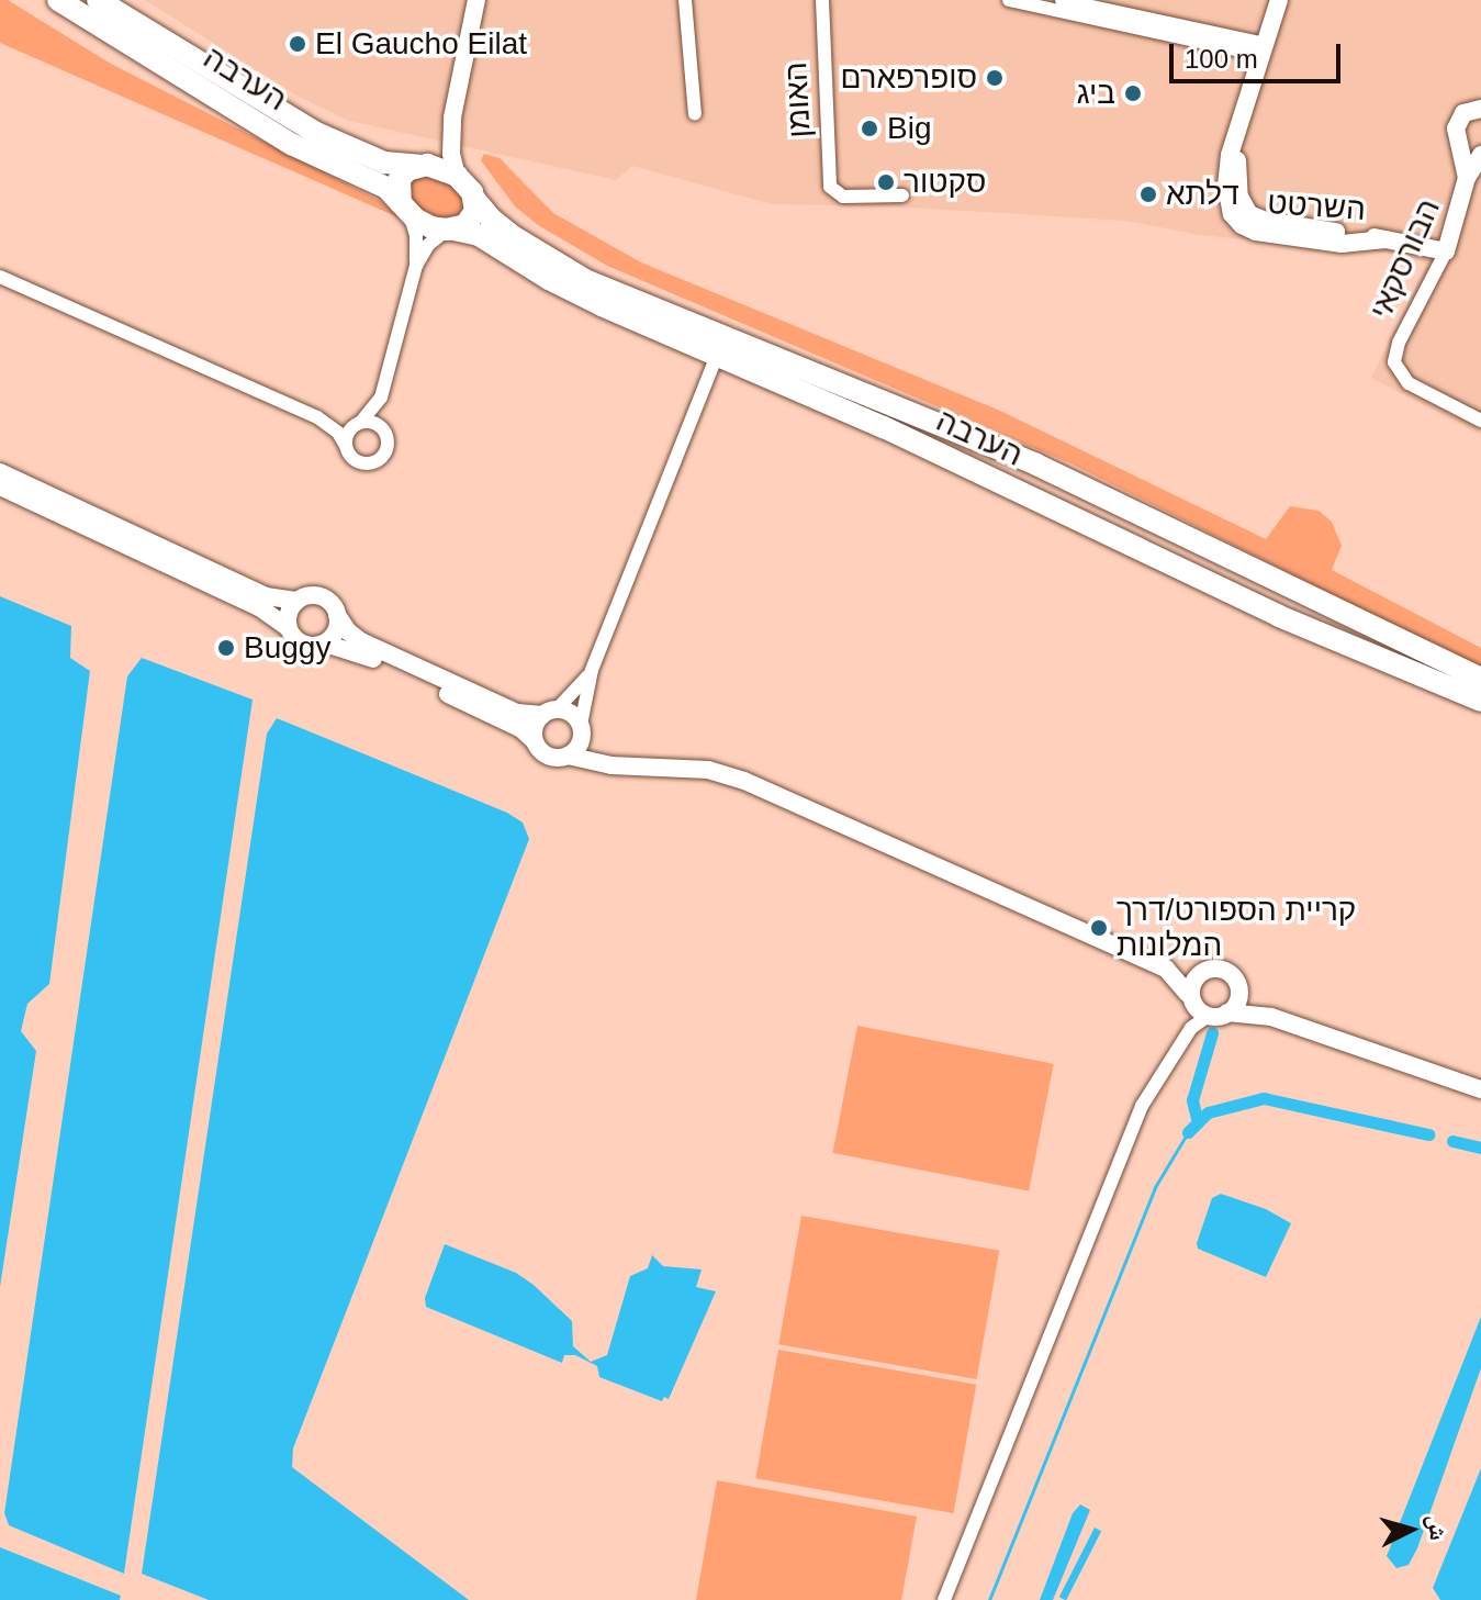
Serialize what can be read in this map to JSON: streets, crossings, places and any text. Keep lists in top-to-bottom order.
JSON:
{
  "streets": {
    "highway": ["הערבה"],
    "street": ["האומן", "השרטט", "הבורסקאי"]
  },
  "crossings": [
    ["השרטט", "הבורסקאי"]
  ],
  "places": [
    "El Gaucho Eilat",
    "סופרפארם",
    "ביג",
    "Big",
    "סקטור",
    "דלתא",
    "Buggy",
    "קריית הספורט/דרך המלונות"
  ],
  "scale_bar": "100 m",
  "north": "right"
}
